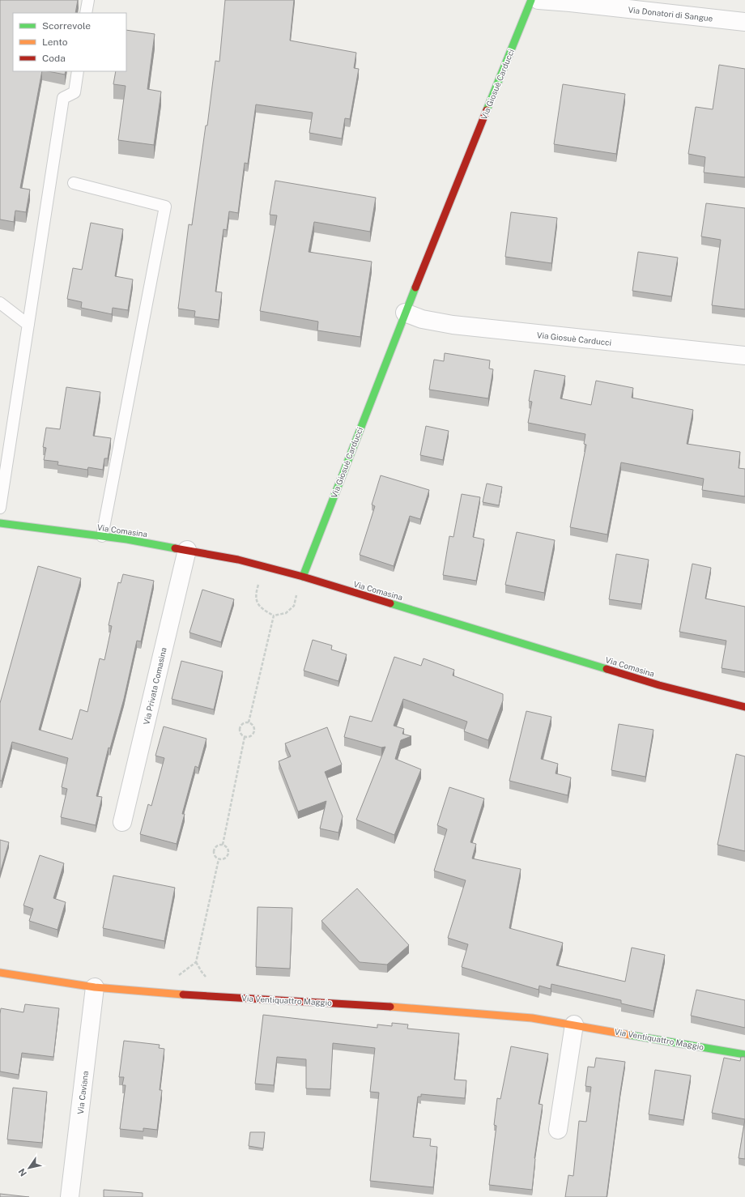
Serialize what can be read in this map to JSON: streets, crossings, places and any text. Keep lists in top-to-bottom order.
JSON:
{
  "streets": {
    "street": [
      "Via Donatori di Sangue",
      "Via Giosuè Carducci",
      "Via Comasina",
      "Via Privata Comasina",
      "Via Ventiquattro Maggio",
      "Via Caviana"
    ]
  },
  "crossings": [
    ["Via Giosuè Carducci", "Via Comasina"],
    ["Via Comasina", "Via Privata Comasina"],
    ["Via Ventiquattro Maggio", "Via Caviana"]
  ],
  "legend": ["Scorrevole", "Lento", "Coda"],
  "north": "bottom left"
}
